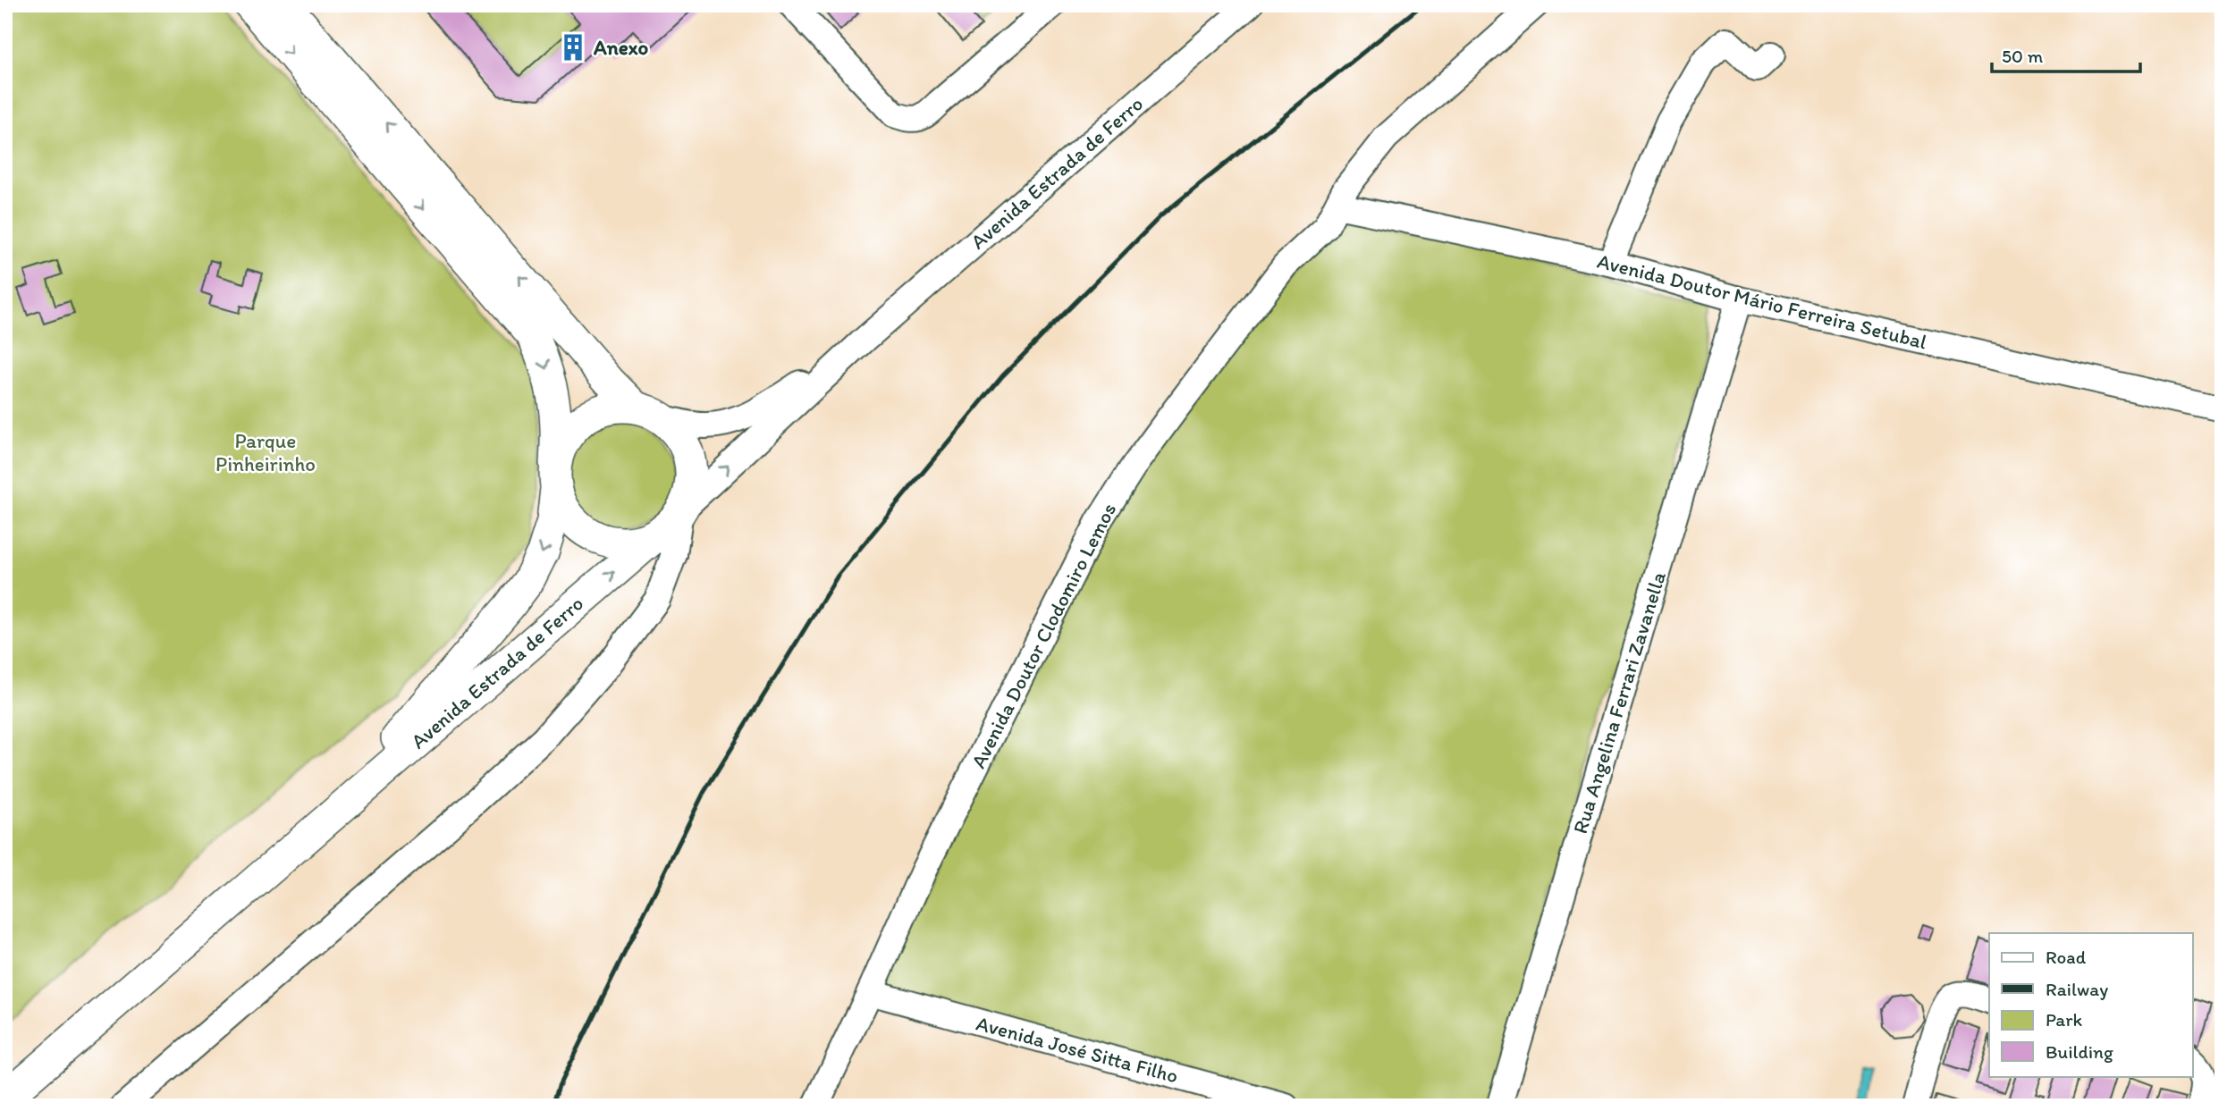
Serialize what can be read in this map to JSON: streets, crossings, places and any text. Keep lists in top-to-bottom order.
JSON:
{
  "streets": {
    "main road": ["Avenida Estrada de Ferro"],
    "street": [
      "Avenida Doutor Mário Ferreira Setubal",
      "Avenida Doutor Clodomiro Lemos",
      "Rua Angelina Ferrari Zavanella",
      "Avenida José Sitta Filho"
    ]
  },
  "crossings": [
    ["Avenida Doutor Mário Ferreira Setubal", "Avenida Doutor Clodomiro Lemos"],
    ["Avenida Doutor Mário Ferreira Setubal", "Rua Angelina Ferrari Zavanella"],
    ["Avenida Doutor Clodomiro Lemos", "Avenida José Sitta Filho"]
  ],
  "parks": ["Parque Pinheirinho"],
  "places": {
    "building": ["Anexo"]
  },
  "legend": [
    "Road",
    "Railway",
    "Park",
    "Building"
  ],
  "scale_bar": "50 m"
}
